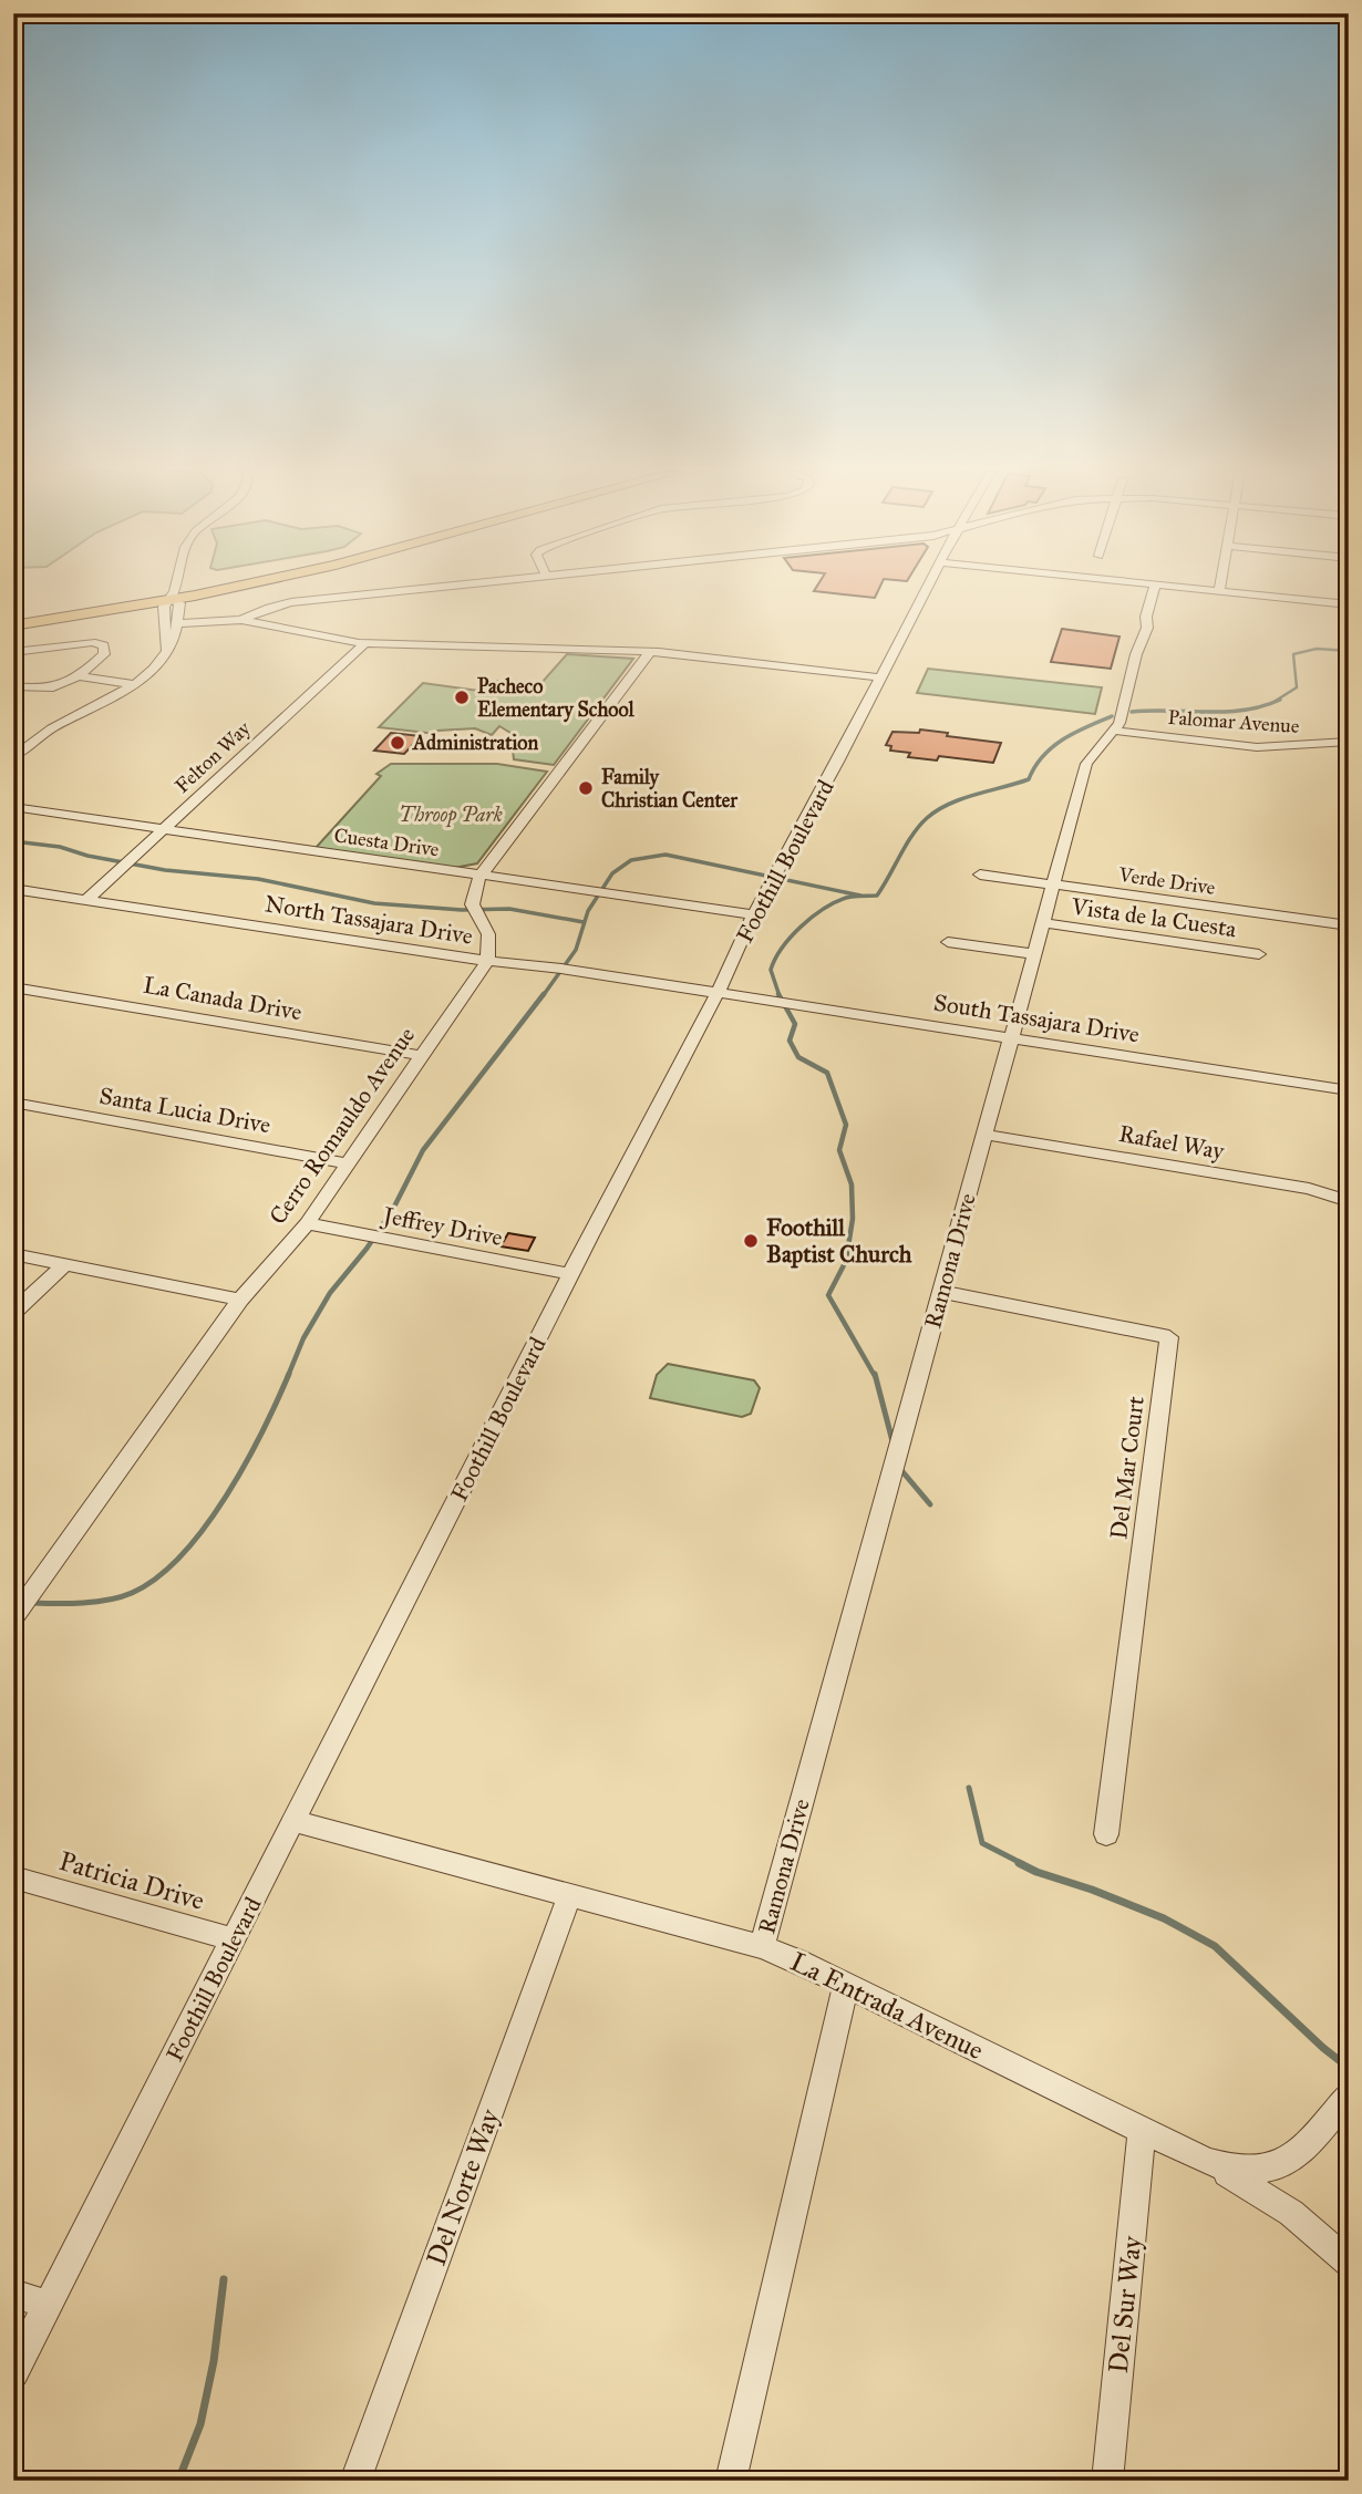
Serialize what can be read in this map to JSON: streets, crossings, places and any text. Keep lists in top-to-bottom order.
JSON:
{
  "streets": {
    "street": [
      "Palomar Avenue",
      "Felton Way",
      "Cuesta Drive",
      "Foothill Boulevard",
      "Verde Drive",
      "Vista de la Cuesta",
      "North Tassajara Drive",
      "La Canada Drive",
      "South Tassajara Drive",
      "Santa Lucia Drive",
      "Cerro Romauldo Avenue",
      "Rafael Way",
      "Jeffrey Drive",
      "Ramona Drive",
      "Del Mar Court",
      "Patricia Drive",
      "La Entrada Avenue",
      "Del Norte Way",
      "Del Sur Way"
    ]
  },
  "crossings": [
    ["Palomar Avenue", "Ramona Drive"],
    ["Felton Way", "Cuesta Drive"],
    ["Felton Way", "North Tassajara Drive"],
    ["Cuesta Drive", "Foothill Boulevard"],
    ["Foothill Boulevard", "North Tassajara Drive"],
    ["Foothill Boulevard", "South Tassajara Drive"],
    ["Foothill Boulevard", "Jeffrey Drive"],
    ["Foothill Boulevard", "Patricia Drive"],
    ["Foothill Boulevard", "La Entrada Avenue"],
    ["Verde Drive", "Ramona Drive"],
    ["Vista de la Cuesta", "Ramona Drive"],
    ["North Tassajara Drive", "South Tassajara Drive"],
    ["North Tassajara Drive", "Cerro Romauldo Avenue"],
    ["La Canada Drive", "Cerro Romauldo Avenue"],
    ["South Tassajara Drive", "Ramona Drive"],
    ["Santa Lucia Drive", "Cerro Romauldo Avenue"],
    ["Cerro Romauldo Avenue", "Jeffrey Drive"],
    ["Rafael Way", "Ramona Drive"],
    ["Ramona Drive", "Del Mar Court"],
    ["Ramona Drive", "La Entrada Avenue"],
    ["La Entrada Avenue", "Del Norte Way"],
    ["La Entrada Avenue", "Del Sur Way"]
  ],
  "parks": ["Throop Park"],
  "places": [
    "Pacheco Elementary School",
    "Administration",
    "Family Christian Center",
    "Foothill Baptist Church"
  ]
}
